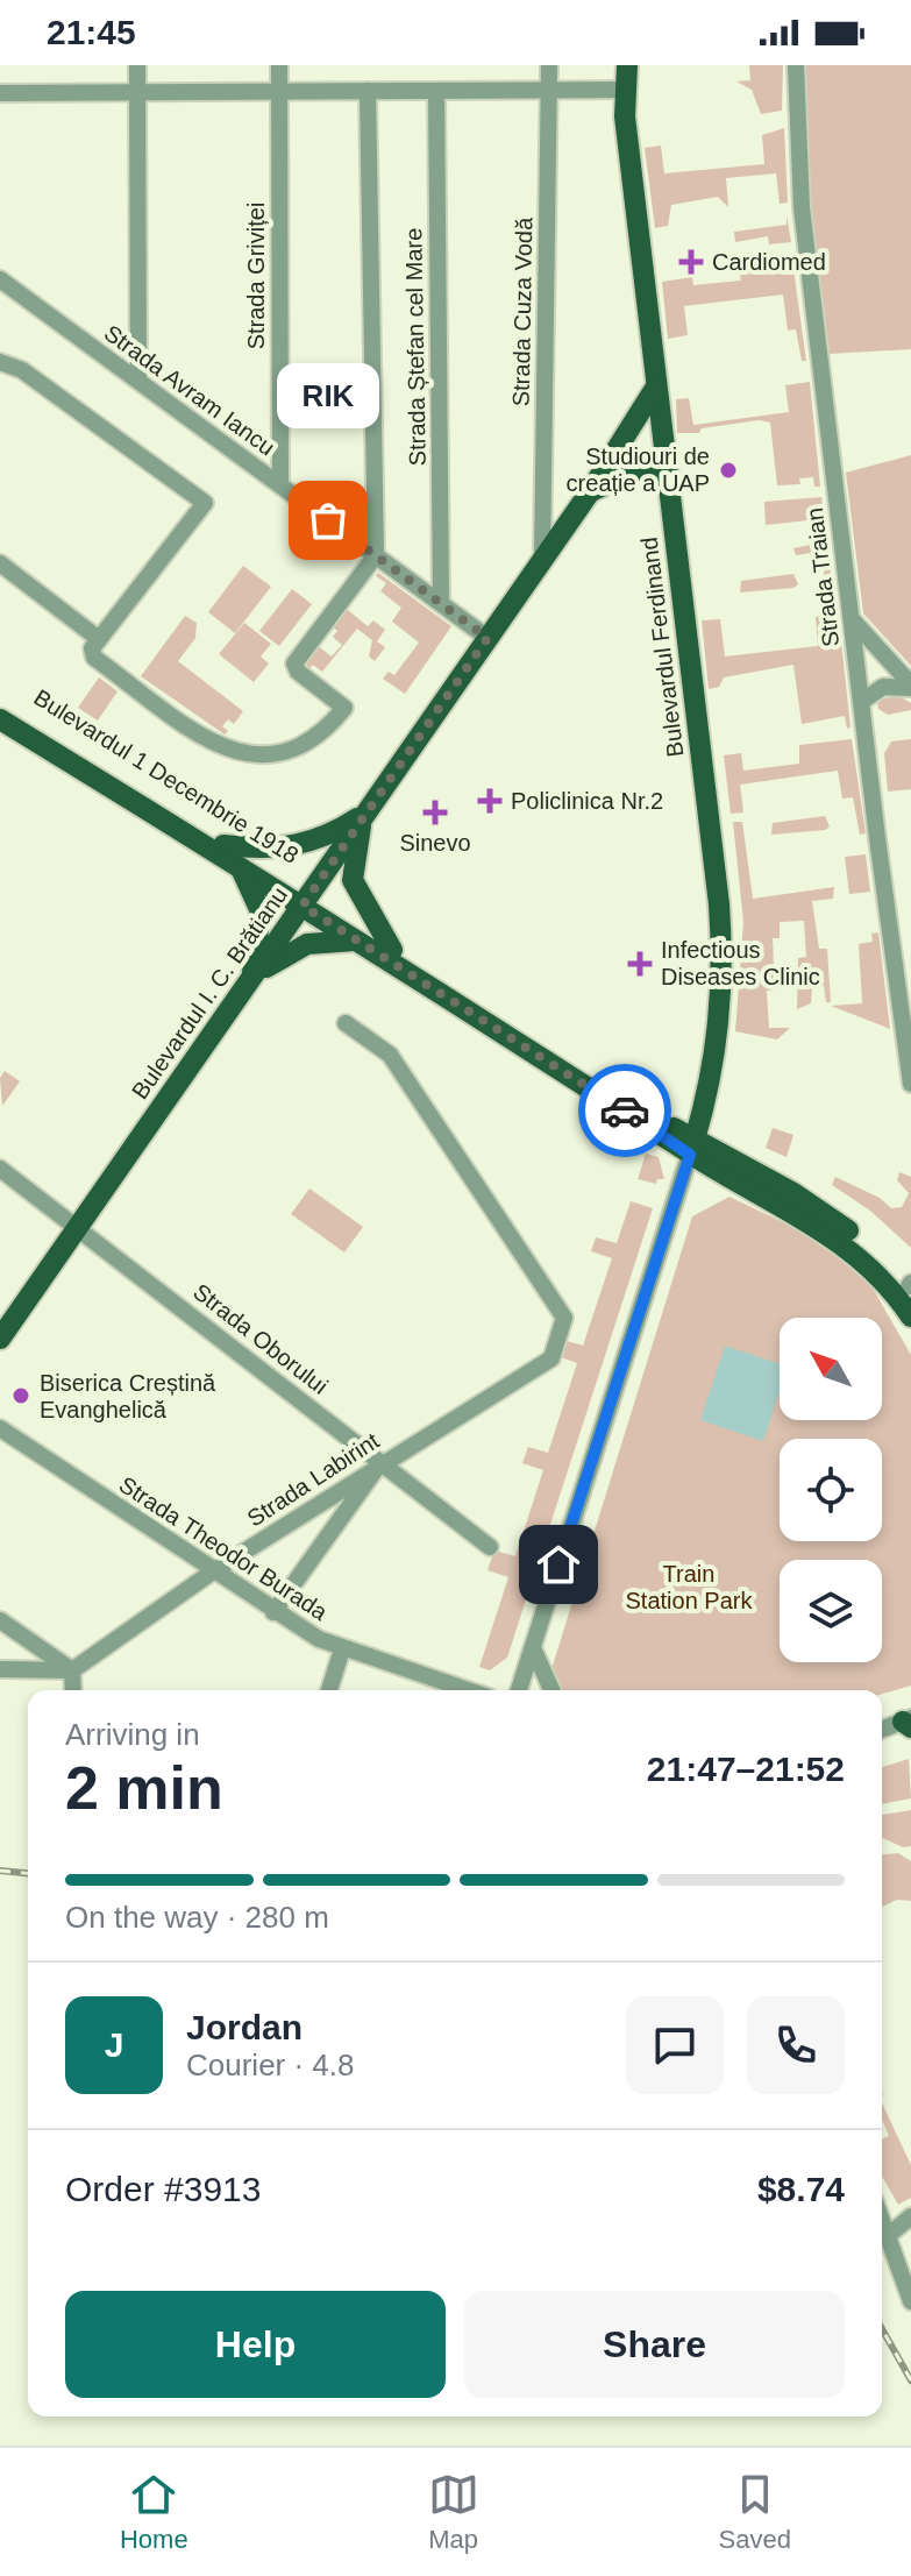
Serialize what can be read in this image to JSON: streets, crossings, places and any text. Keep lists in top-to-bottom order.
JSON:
{
  "streets": {
    "main road": ["Bulevardul Ferdinand", "Bulevardul 1 Decembrie 1918", "Bulevardul I. C. Brătianu"],
    "street": [
      "Strada Griviței",
      "Strada Cuza Vodă",
      "Strada Ștefan cel Mare",
      "Strada Avram Iancu",
      "Strada Traian",
      "Strada Oborului",
      "Strada Labirint",
      "Strada Theodor Burada"
    ]
  },
  "crossings": [
    ["Strada Griviței", "Strada Avram Iancu"],
    ["Strada Cuza Vodă", "Bulevardul I. C. Brătianu"],
    ["Strada Ștefan cel Mare", "Strada Avram Iancu"],
    ["Strada Avram Iancu", "Bulevardul I. C. Brătianu"],
    ["Bulevardul Ferdinand", "Bulevardul 1 Decembrie 1918"],
    ["Bulevardul Ferdinand", "Bulevardul I. C. Brătianu"],
    ["Bulevardul 1 Decembrie 1918", "Bulevardul I. C. Brătianu"],
    ["Bulevardul I. C. Brătianu", "Strada Oborului"],
    ["Strada Oborului", "Strada Labirint"],
    ["Strada Labirint", "Strada Theodor Burada"]
  ],
  "parks": ["Train Station Park"],
  "places": {
    "health": [
      "Cardiomed",
      "Policlinica Nr.2",
      "Sinevo",
      "Infectious Diseases Clinic"
    ],
    "other": ["Studiouri de creație a UAP", "RIK", "Biserica Creștină Evanghelică"]
  },
  "north": "top left",
  "page": {
    "status": "21:45",
    "bubble": "RIK",
    "heading": ["2 min", "Arriving in", "21:47–21:52"],
    "panel": [
      "Jordan",
      "Courier · 4.8",
      "Order #3913",
      "$8.74"
    ],
    "bar": "On the way · 280 m",
    "round": "J",
    "buttons": ["Help", "Share"],
    "tabs": ["Home", "Map", "Saved"]
  }
}
